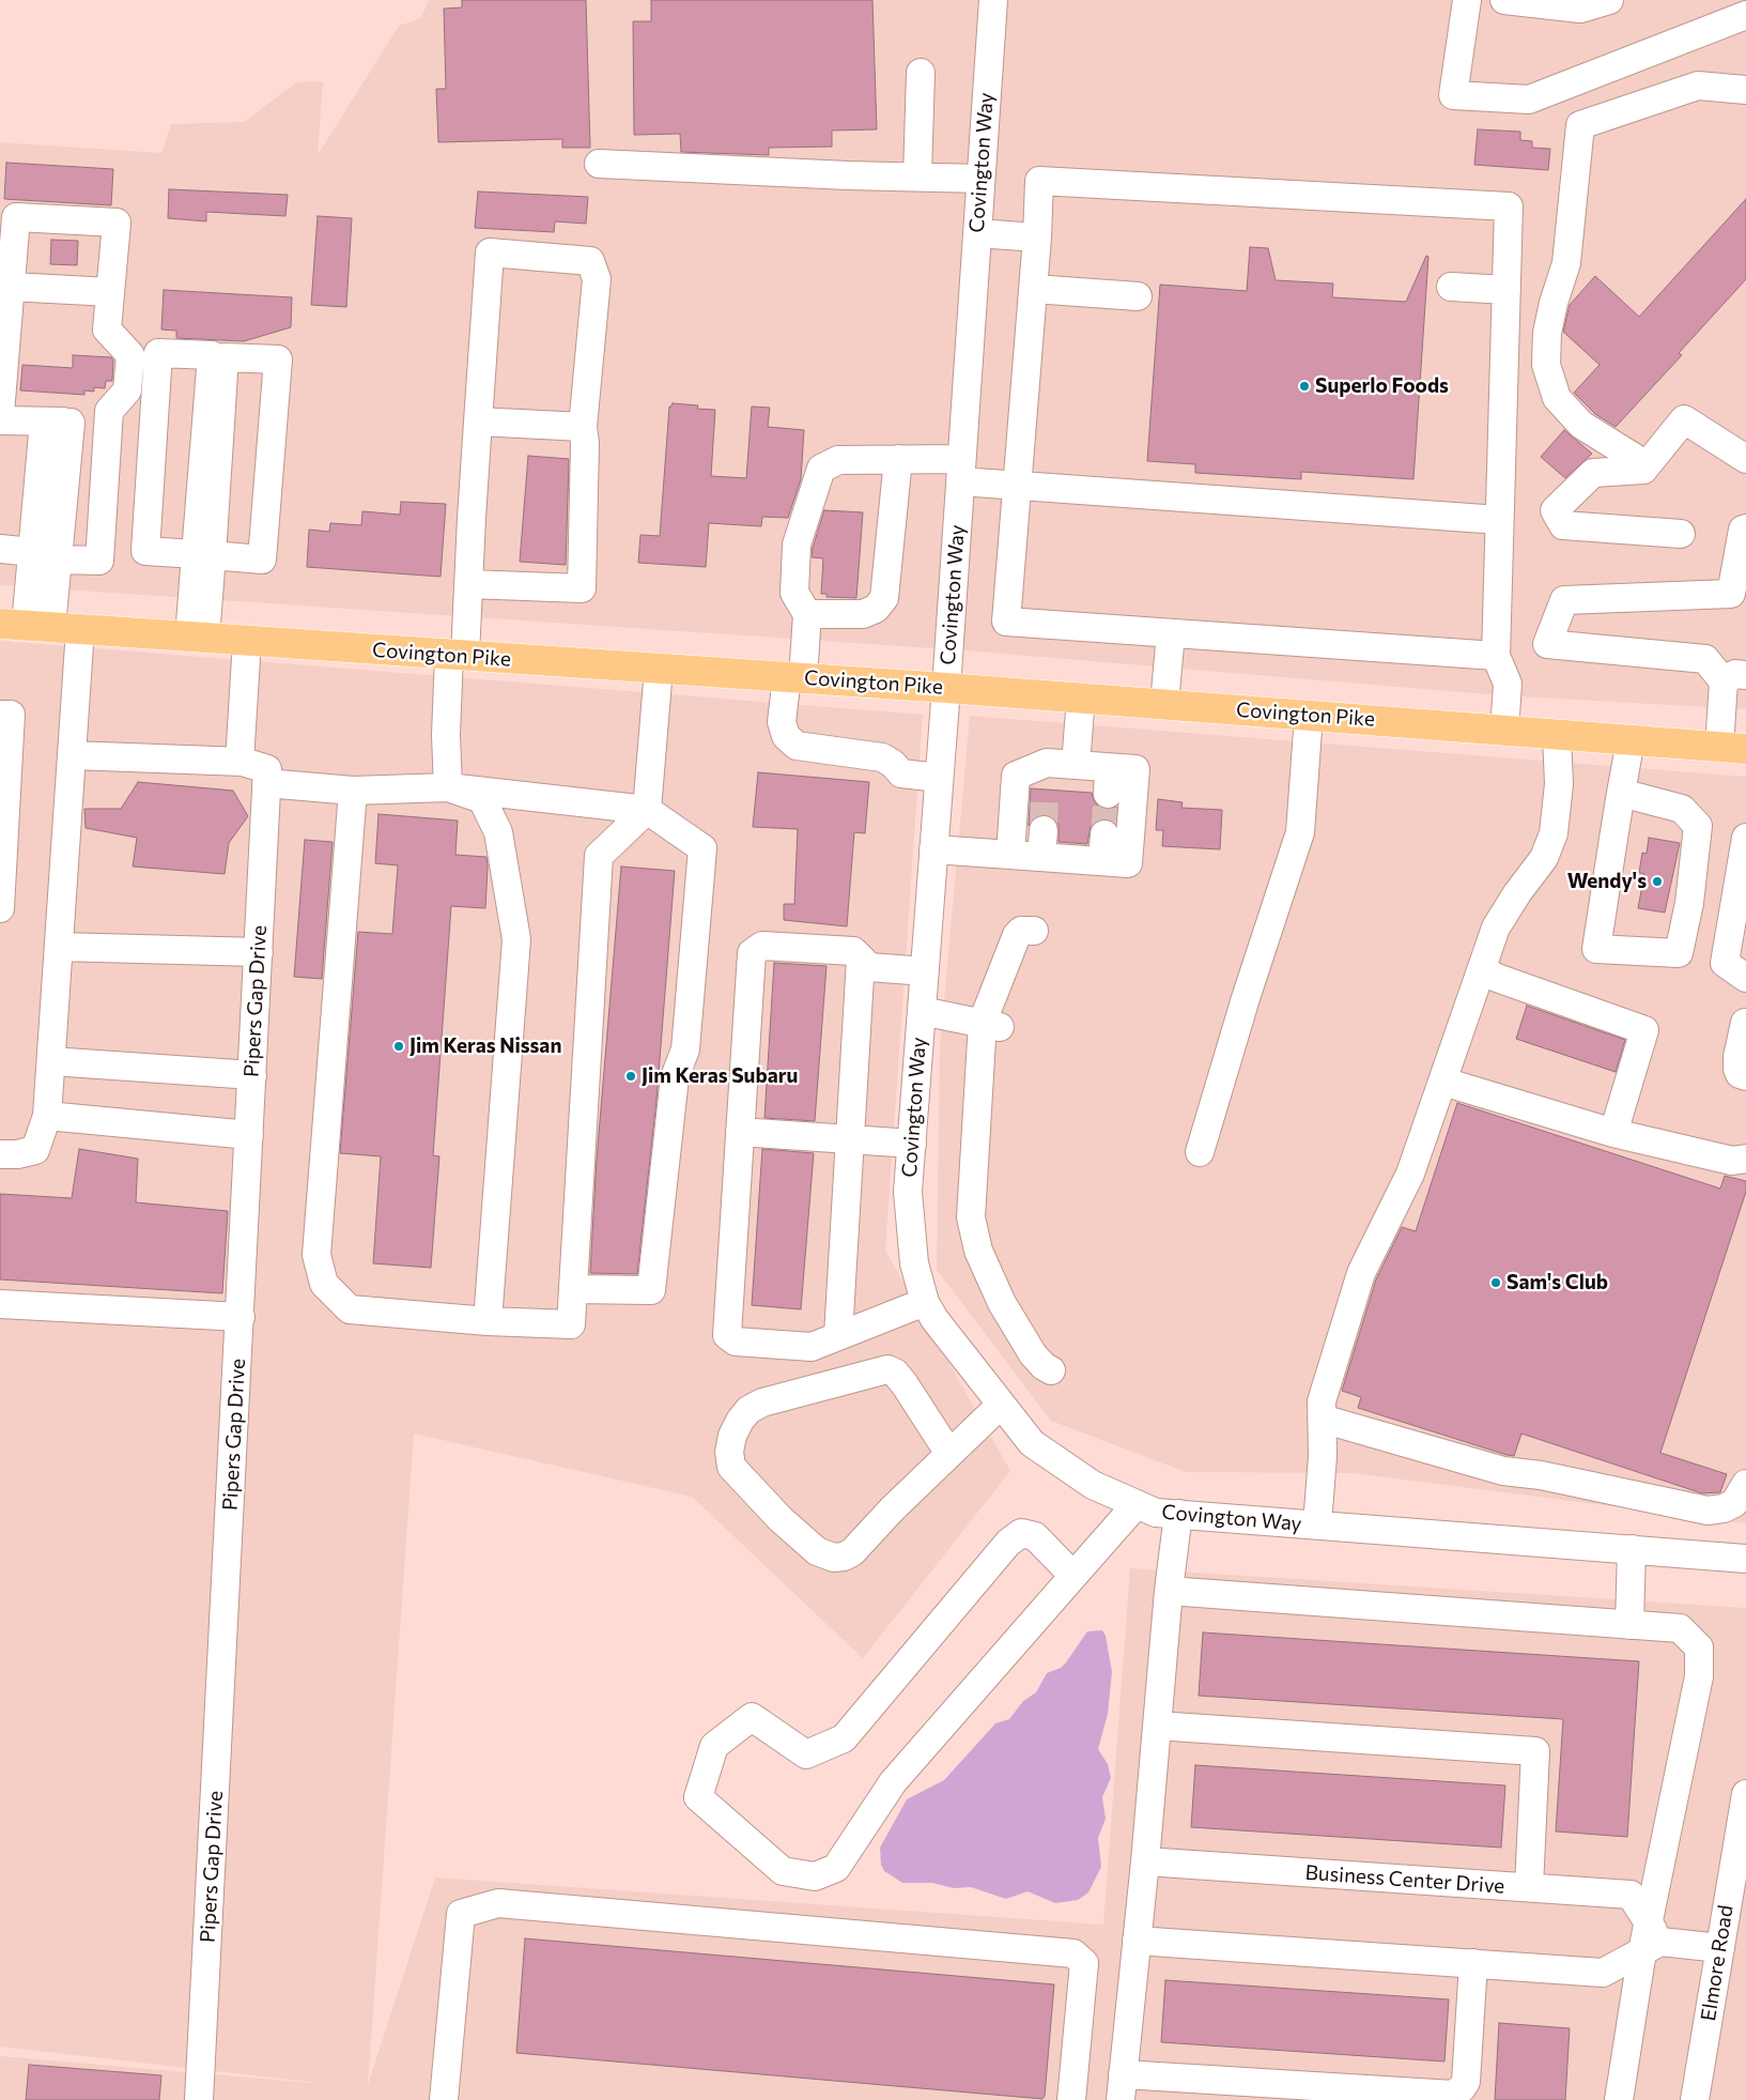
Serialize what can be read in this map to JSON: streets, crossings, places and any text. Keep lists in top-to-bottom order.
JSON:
{
  "streets": {
    "main road": ["Covington Pike"],
    "street": [
      "Covington Way",
      "Pipers Gap Drive",
      "Business Center Drive",
      "Elmore Road"
    ]
  },
  "crossings": [
    ["Covington Way", "Covington Pike"]
  ],
  "places": [
    "Superlo Foods",
    "Wendy's",
    "Jim Keras Nissan",
    "Jim Keras Subaru",
    "Sam's Club"
  ]
}
